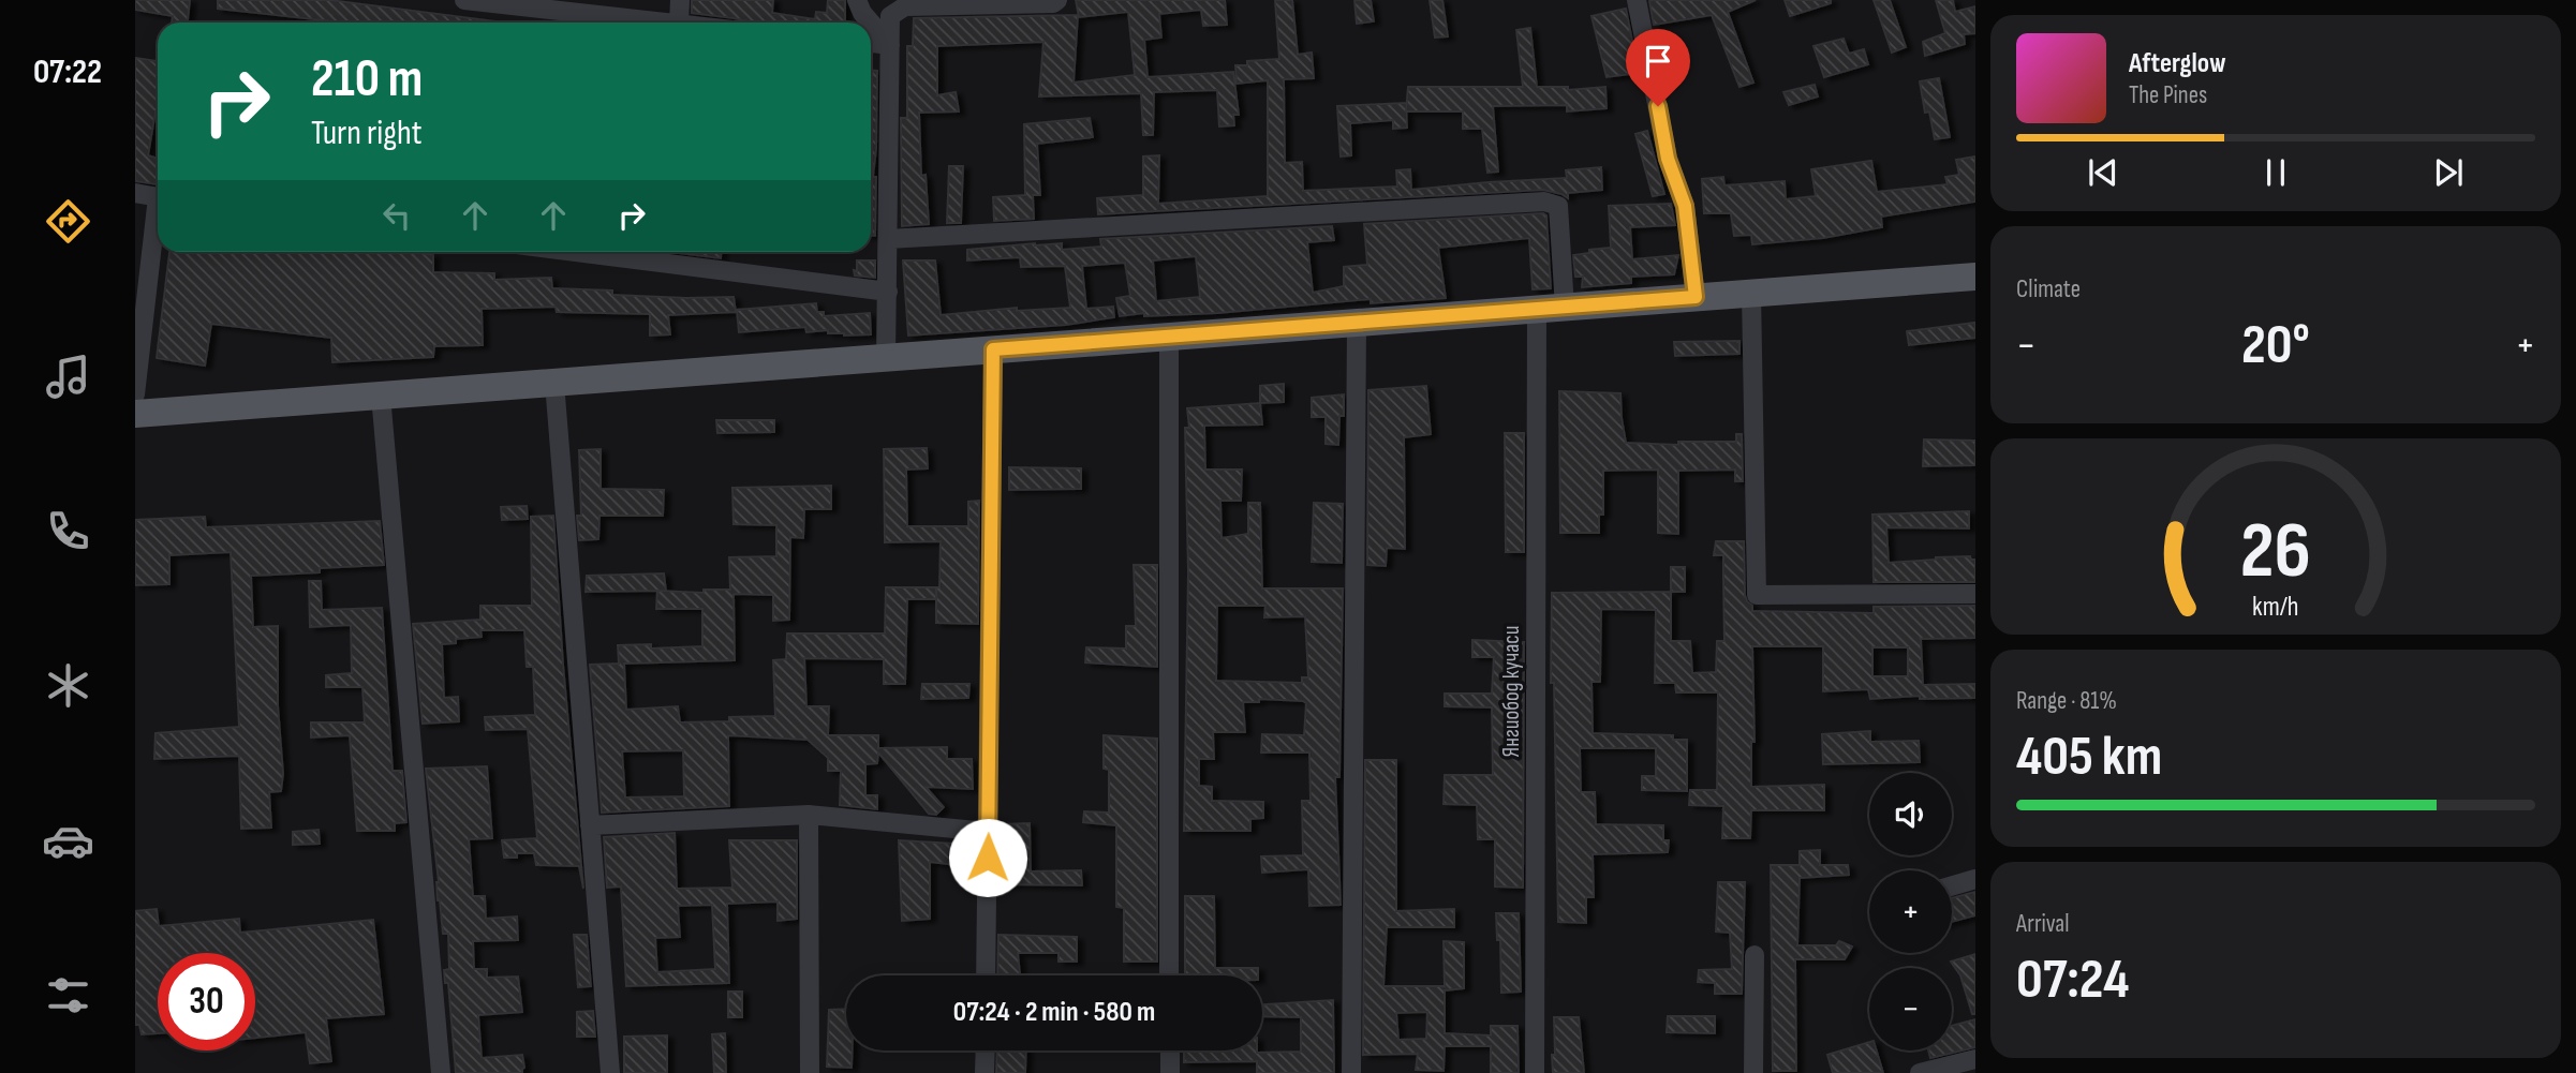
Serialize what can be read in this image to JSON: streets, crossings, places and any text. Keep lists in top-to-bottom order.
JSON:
{
  "streets": {
    "street": ["Янгиобод кучаси"]
  },
  "page": {
    "tabs": "07:22",
    "turn": ["210 m", "Turn right"],
    "song": ["Afterglow", "The Pines"],
    "tile": [
      "Climate",
      ["Range · 81%", "405 km"],
      ["Arrival", "07:24"]
    ],
    "heat": ["−", "20°", "+"],
    "map_buttons": ["+", "−"],
    "limit": "30",
    "trip": "07:24 · 2 min · 580 m",
    "gauge": ["26", "km/h"]
  }
}
